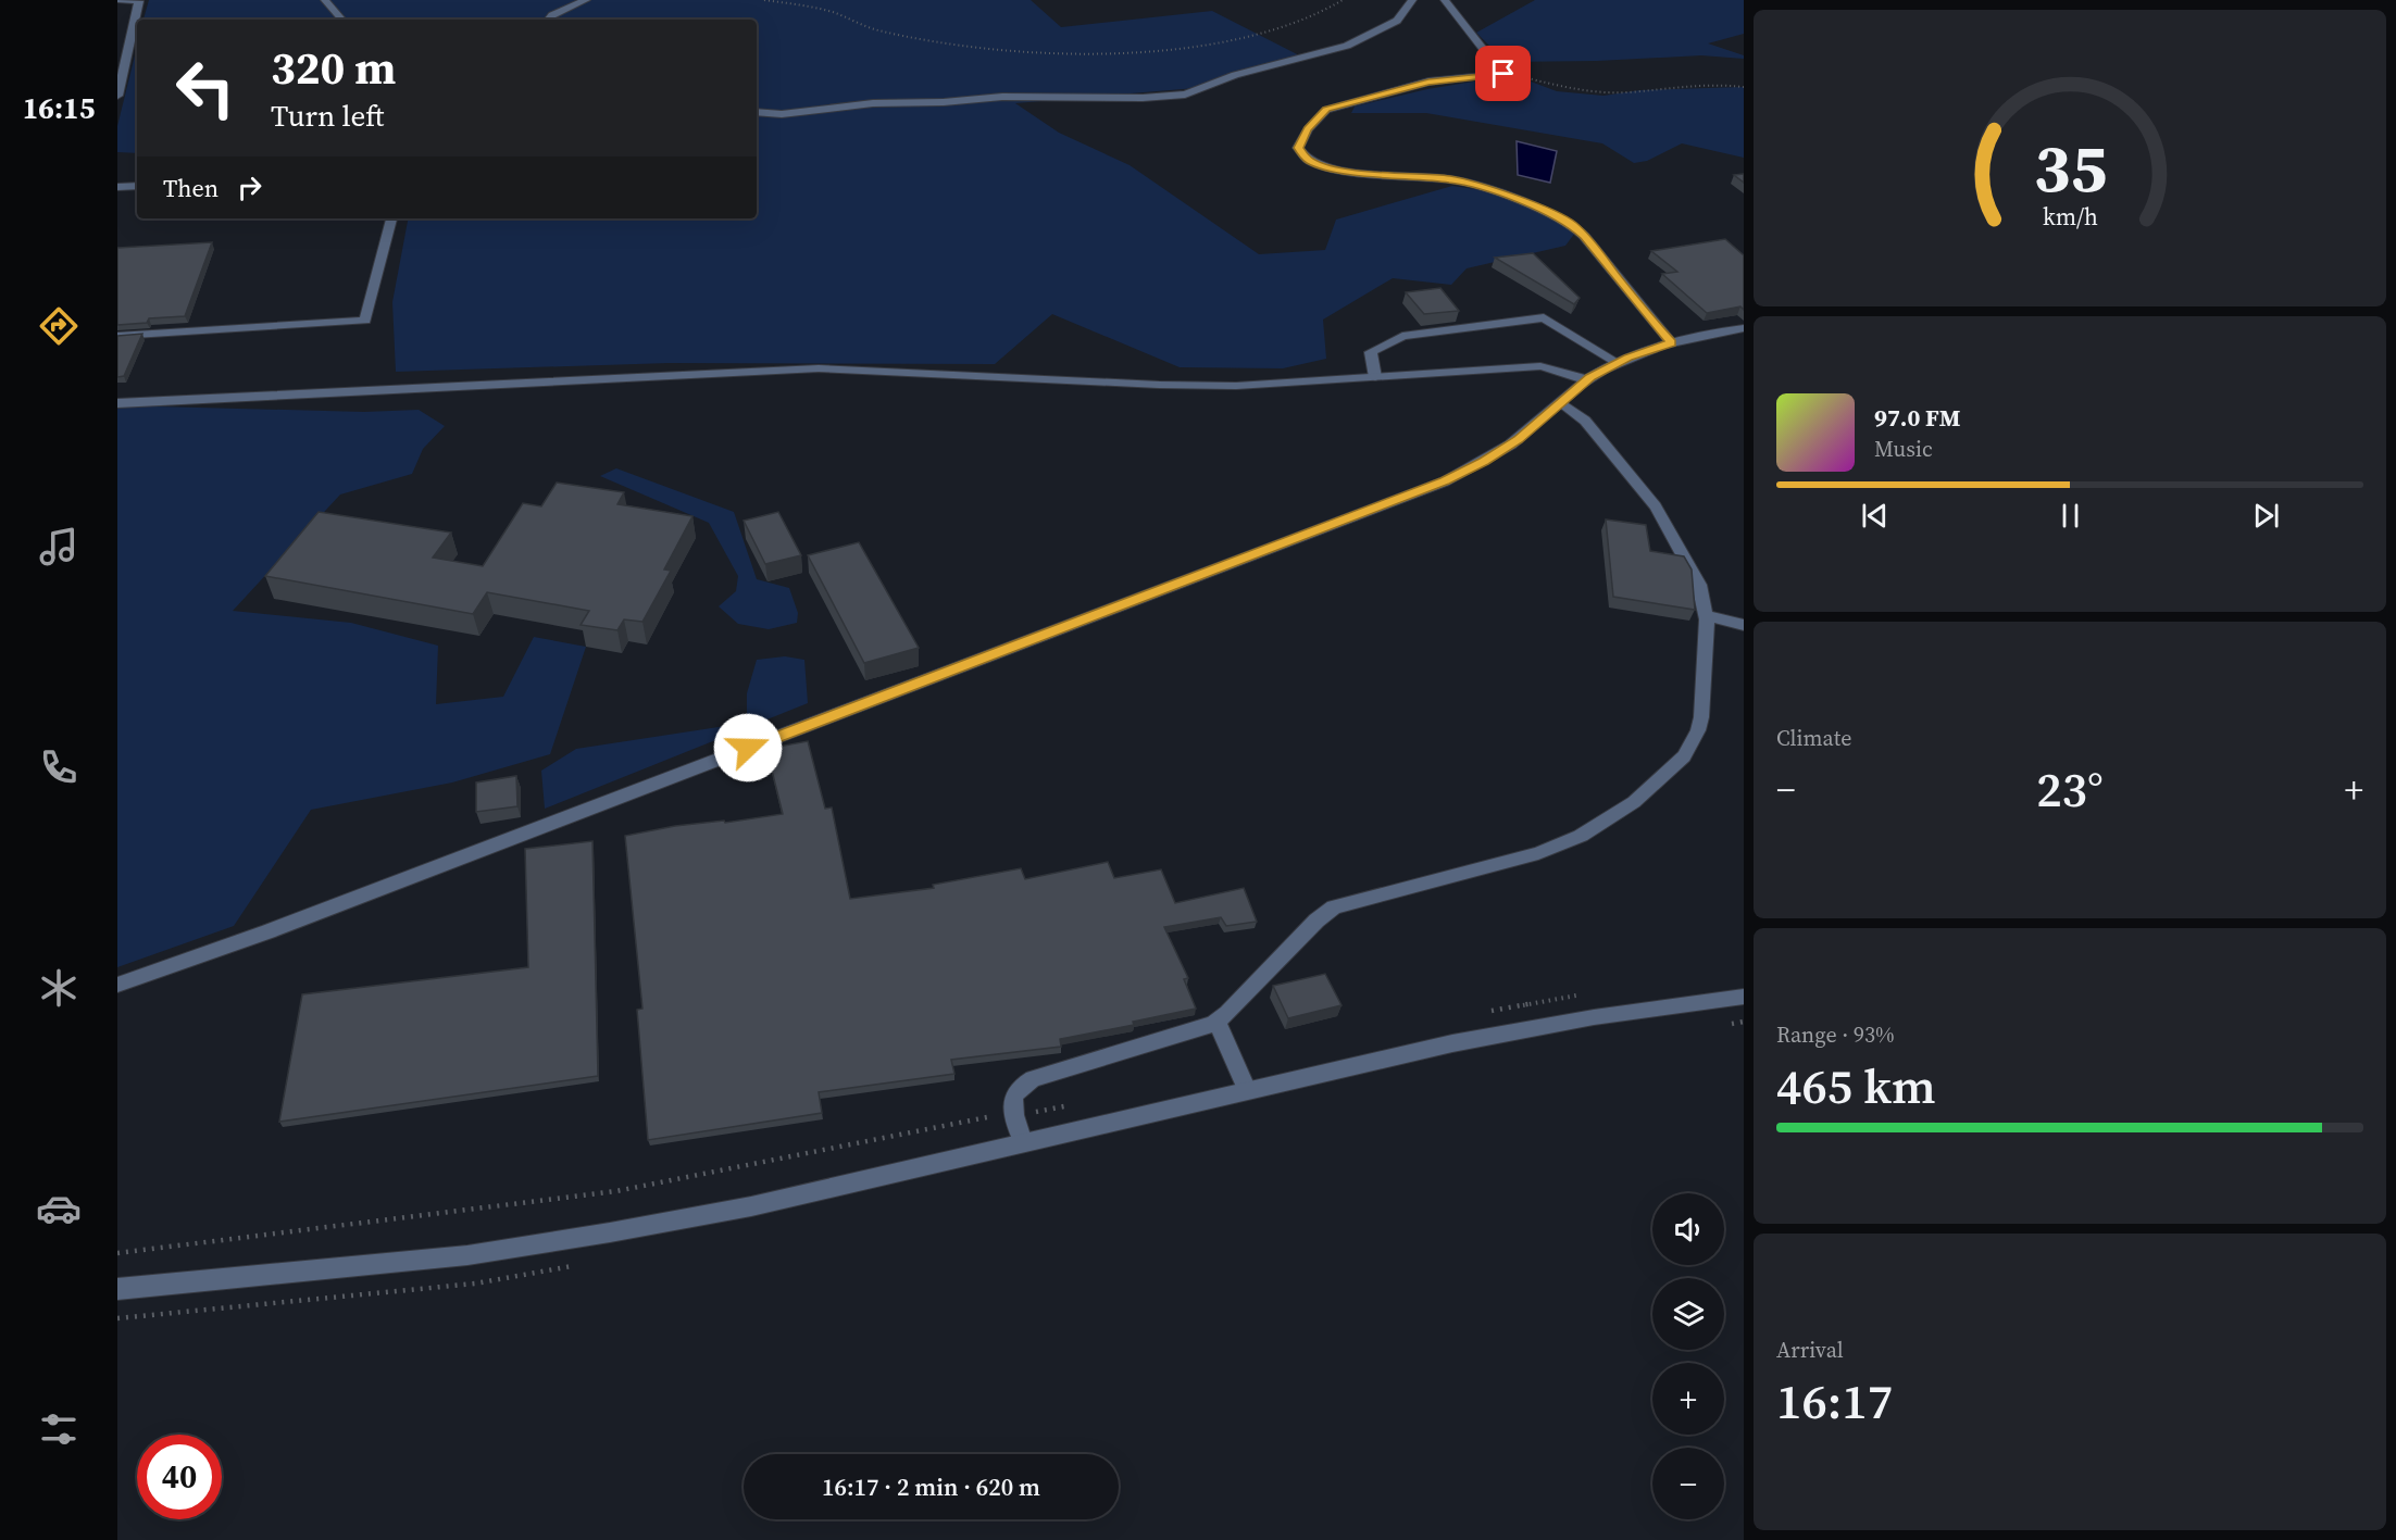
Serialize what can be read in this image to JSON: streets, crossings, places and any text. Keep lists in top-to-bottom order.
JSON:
{
  "page": {
    "tabs": "16:15",
    "turn": ["320 m", "Turn left"],
    "then": "Then",
    "song": ["97.0 FM", "Music"],
    "tile": [
      "Climate",
      ["Range · 93%", "465 km"],
      ["Arrival", "16:17"]
    ],
    "heat": ["−", "23°", "+"],
    "map_buttons": ["+", "−"],
    "limit": "40",
    "trip": "16:17 · 2 min · 620 m",
    "gauge": ["35", "km/h"]
  }
}
